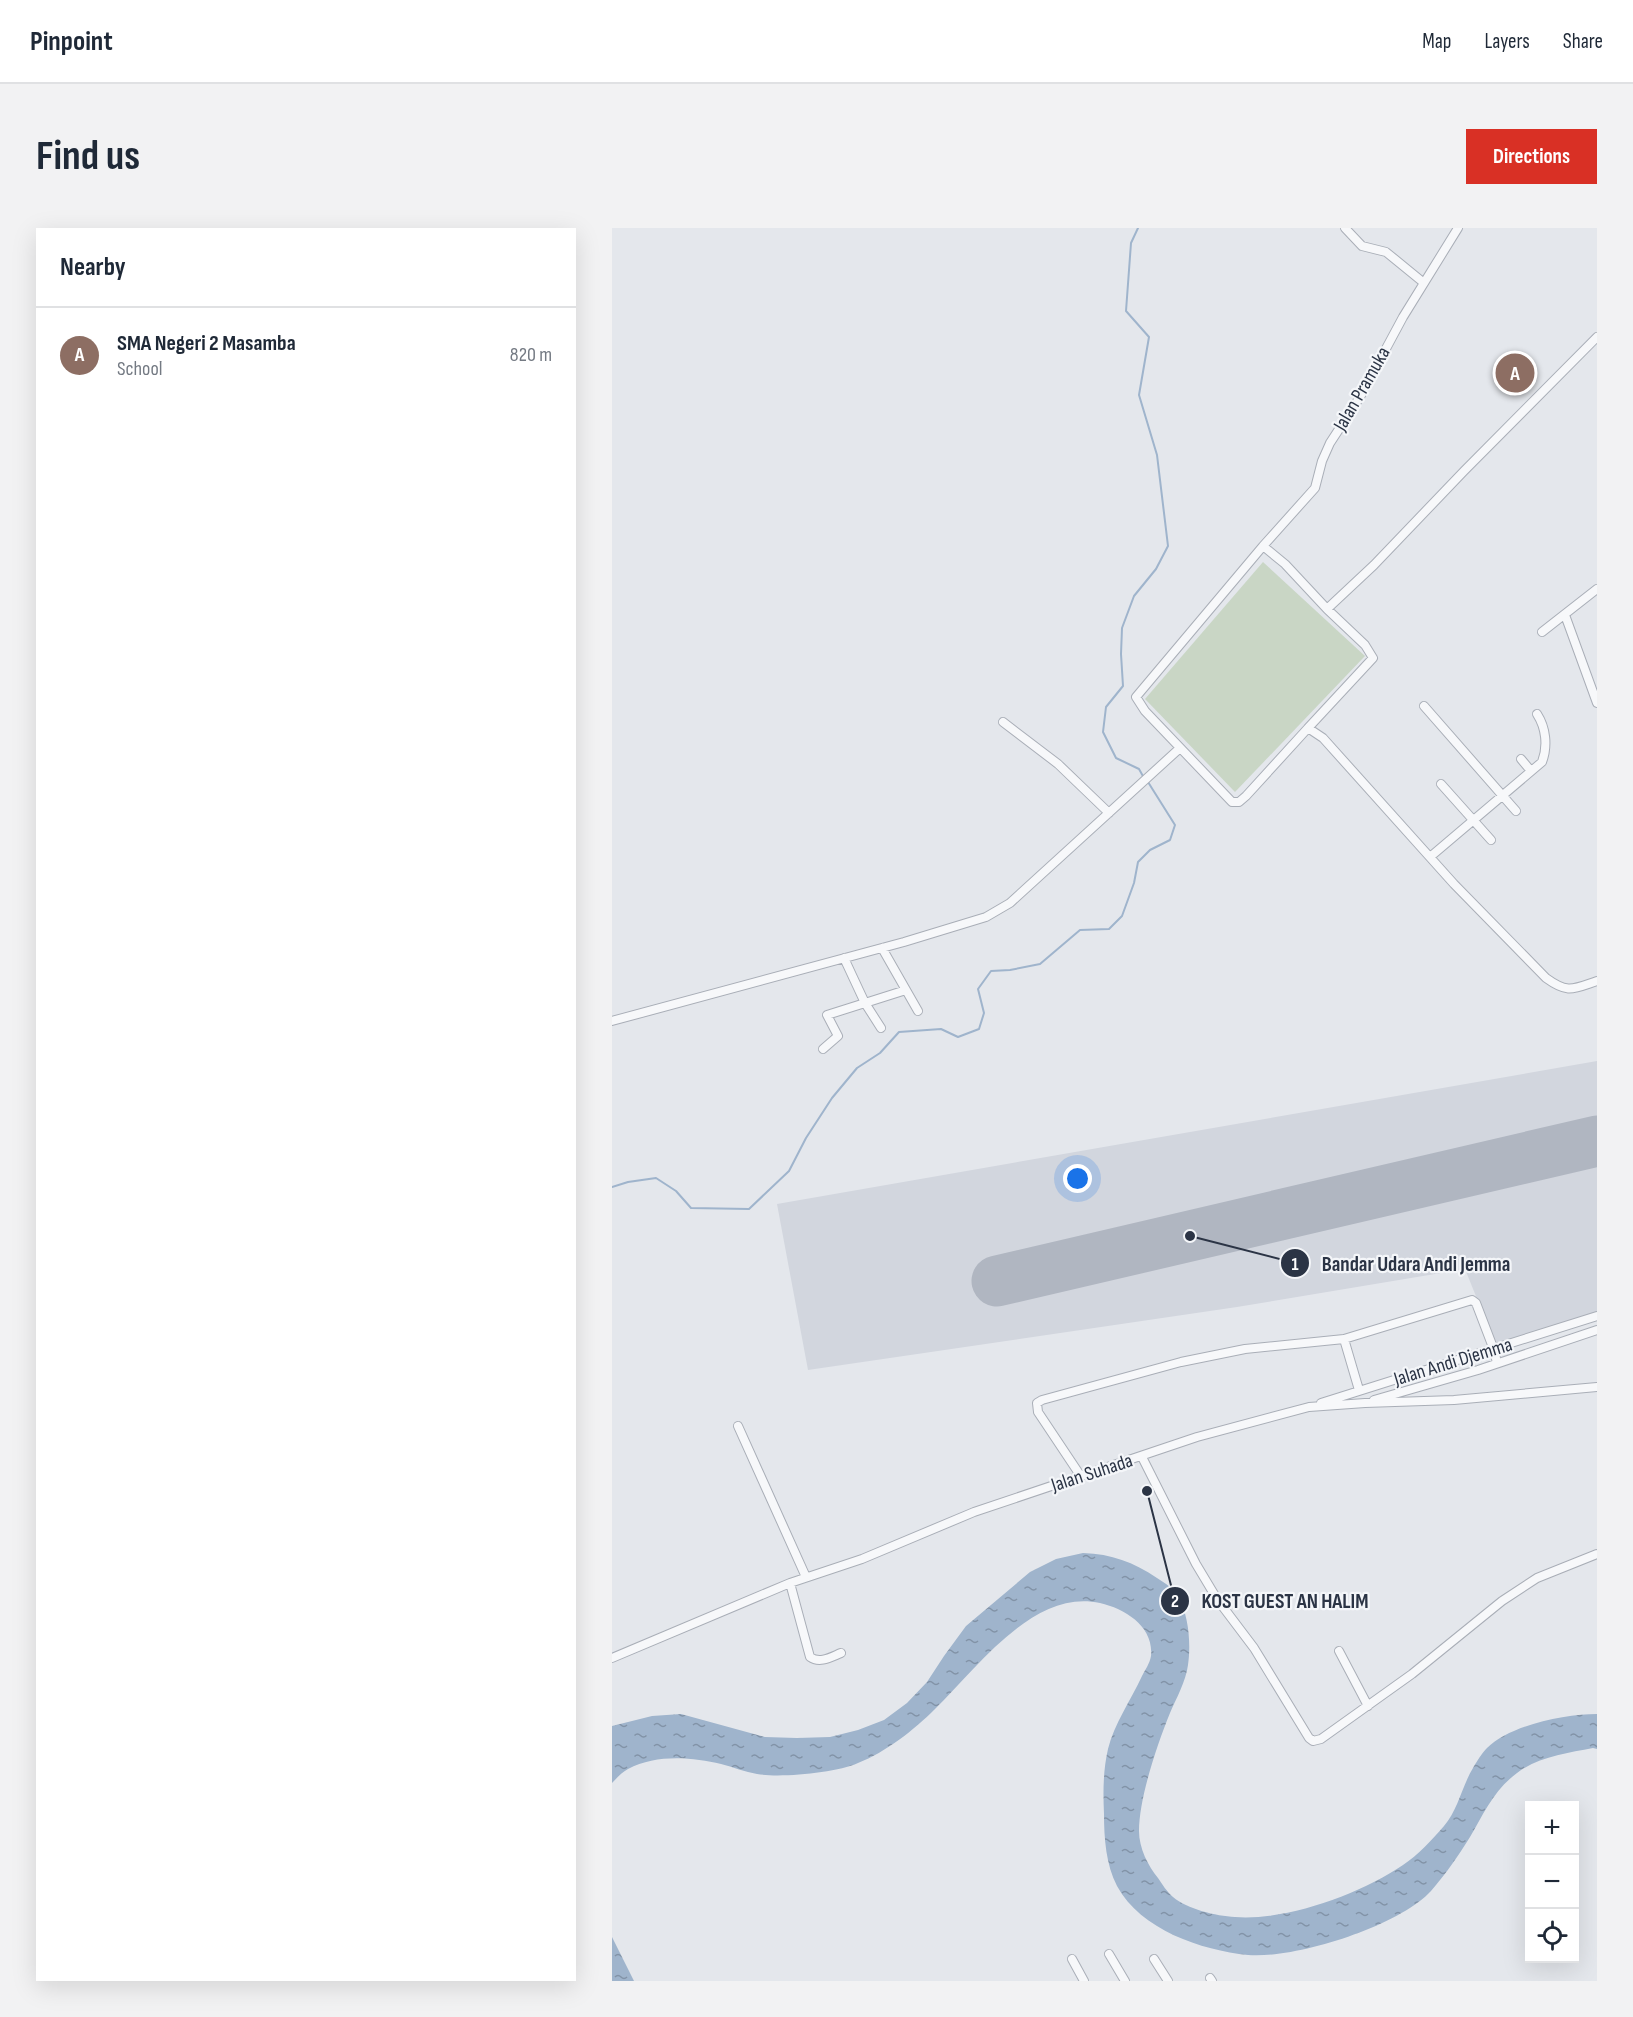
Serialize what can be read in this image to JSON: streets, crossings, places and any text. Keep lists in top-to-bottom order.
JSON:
{
  "streets": {
    "street": ["Jalan Pramuka", "Jalan Andi Djemma", "Jalan Suhada"]
  },
  "crossings": [
    ["Jalan Andi Djemma", "Jalan Suhada"]
  ],
  "places": ["Bandar Udara Andi Jemma", "KOST GUEST AN HALIM"],
  "page": {
    "header": "Pinpoint",
    "nav": ["Map", "Layers", "Share"],
    "buttons": "Directions",
    "title": "Find us",
    "heading": "Nearby",
    "list": [
      {
        "mark": "A",
        "name": "SMA Negeri 2 Masamba",
        "note": "School",
        "value": "820 m"
      }
    ],
    "pins": "A",
    "map_buttons": ["+", "−"]
  }
}
